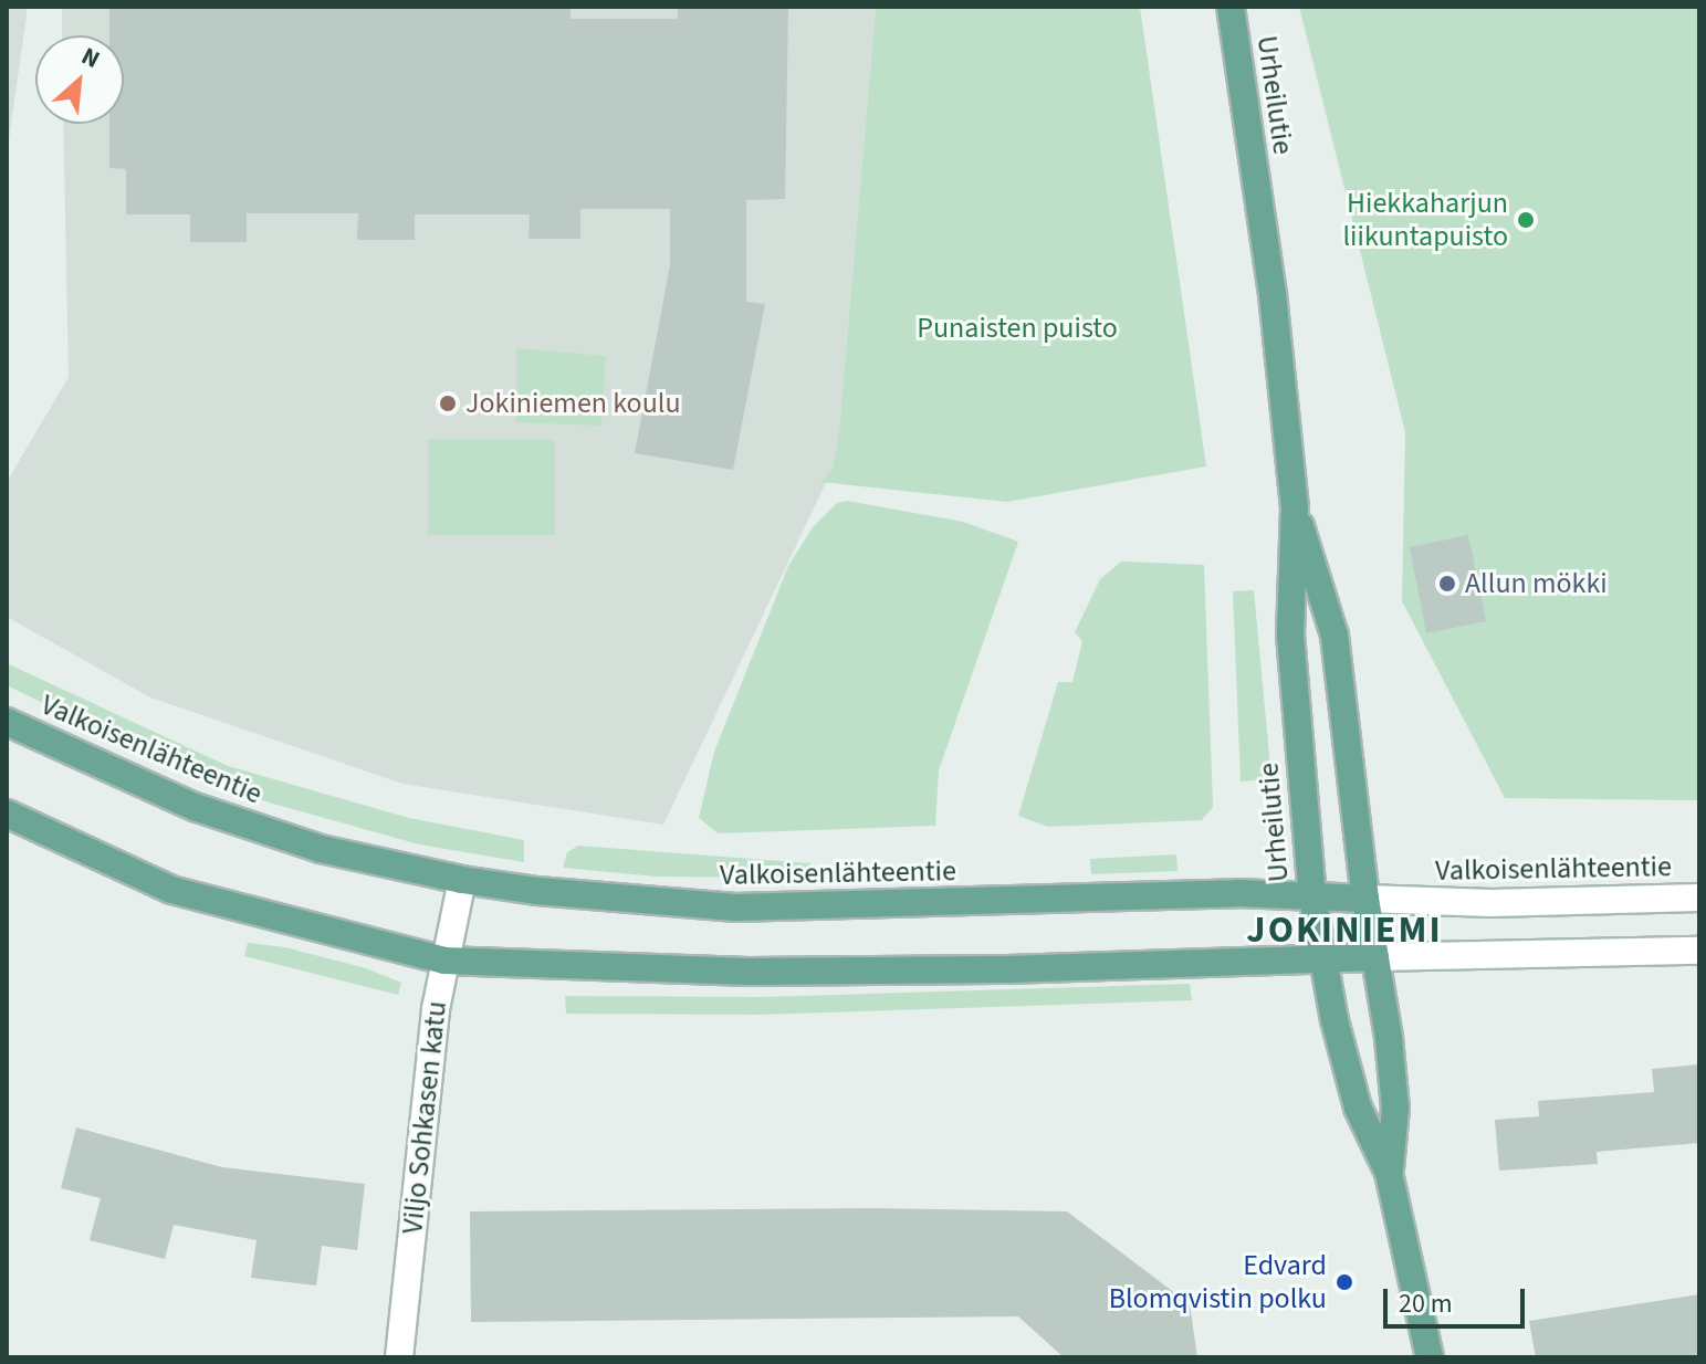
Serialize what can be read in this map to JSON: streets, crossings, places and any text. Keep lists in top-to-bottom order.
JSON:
{
  "streets": {
    "main road": ["Urheilutie", "Valkoisenlähteentie"],
    "street": ["Viljo Sohkasen katu"]
  },
  "crossings": [
    ["Urheilutie", "Valkoisenlähteentie"],
    ["Valkoisenlähteentie", "Viljo Sohkasen katu"]
  ],
  "districts": ["JOKINIEMI"],
  "parks": ["Punaisten puisto"],
  "places": [
    "Hiekkaharjun liikuntapuisto",
    "Jokiniemen koulu",
    "Allun mökki",
    "Edvard Blomqvistin polku"
  ],
  "scale_bar": "20 m",
  "north": "top right"
}
